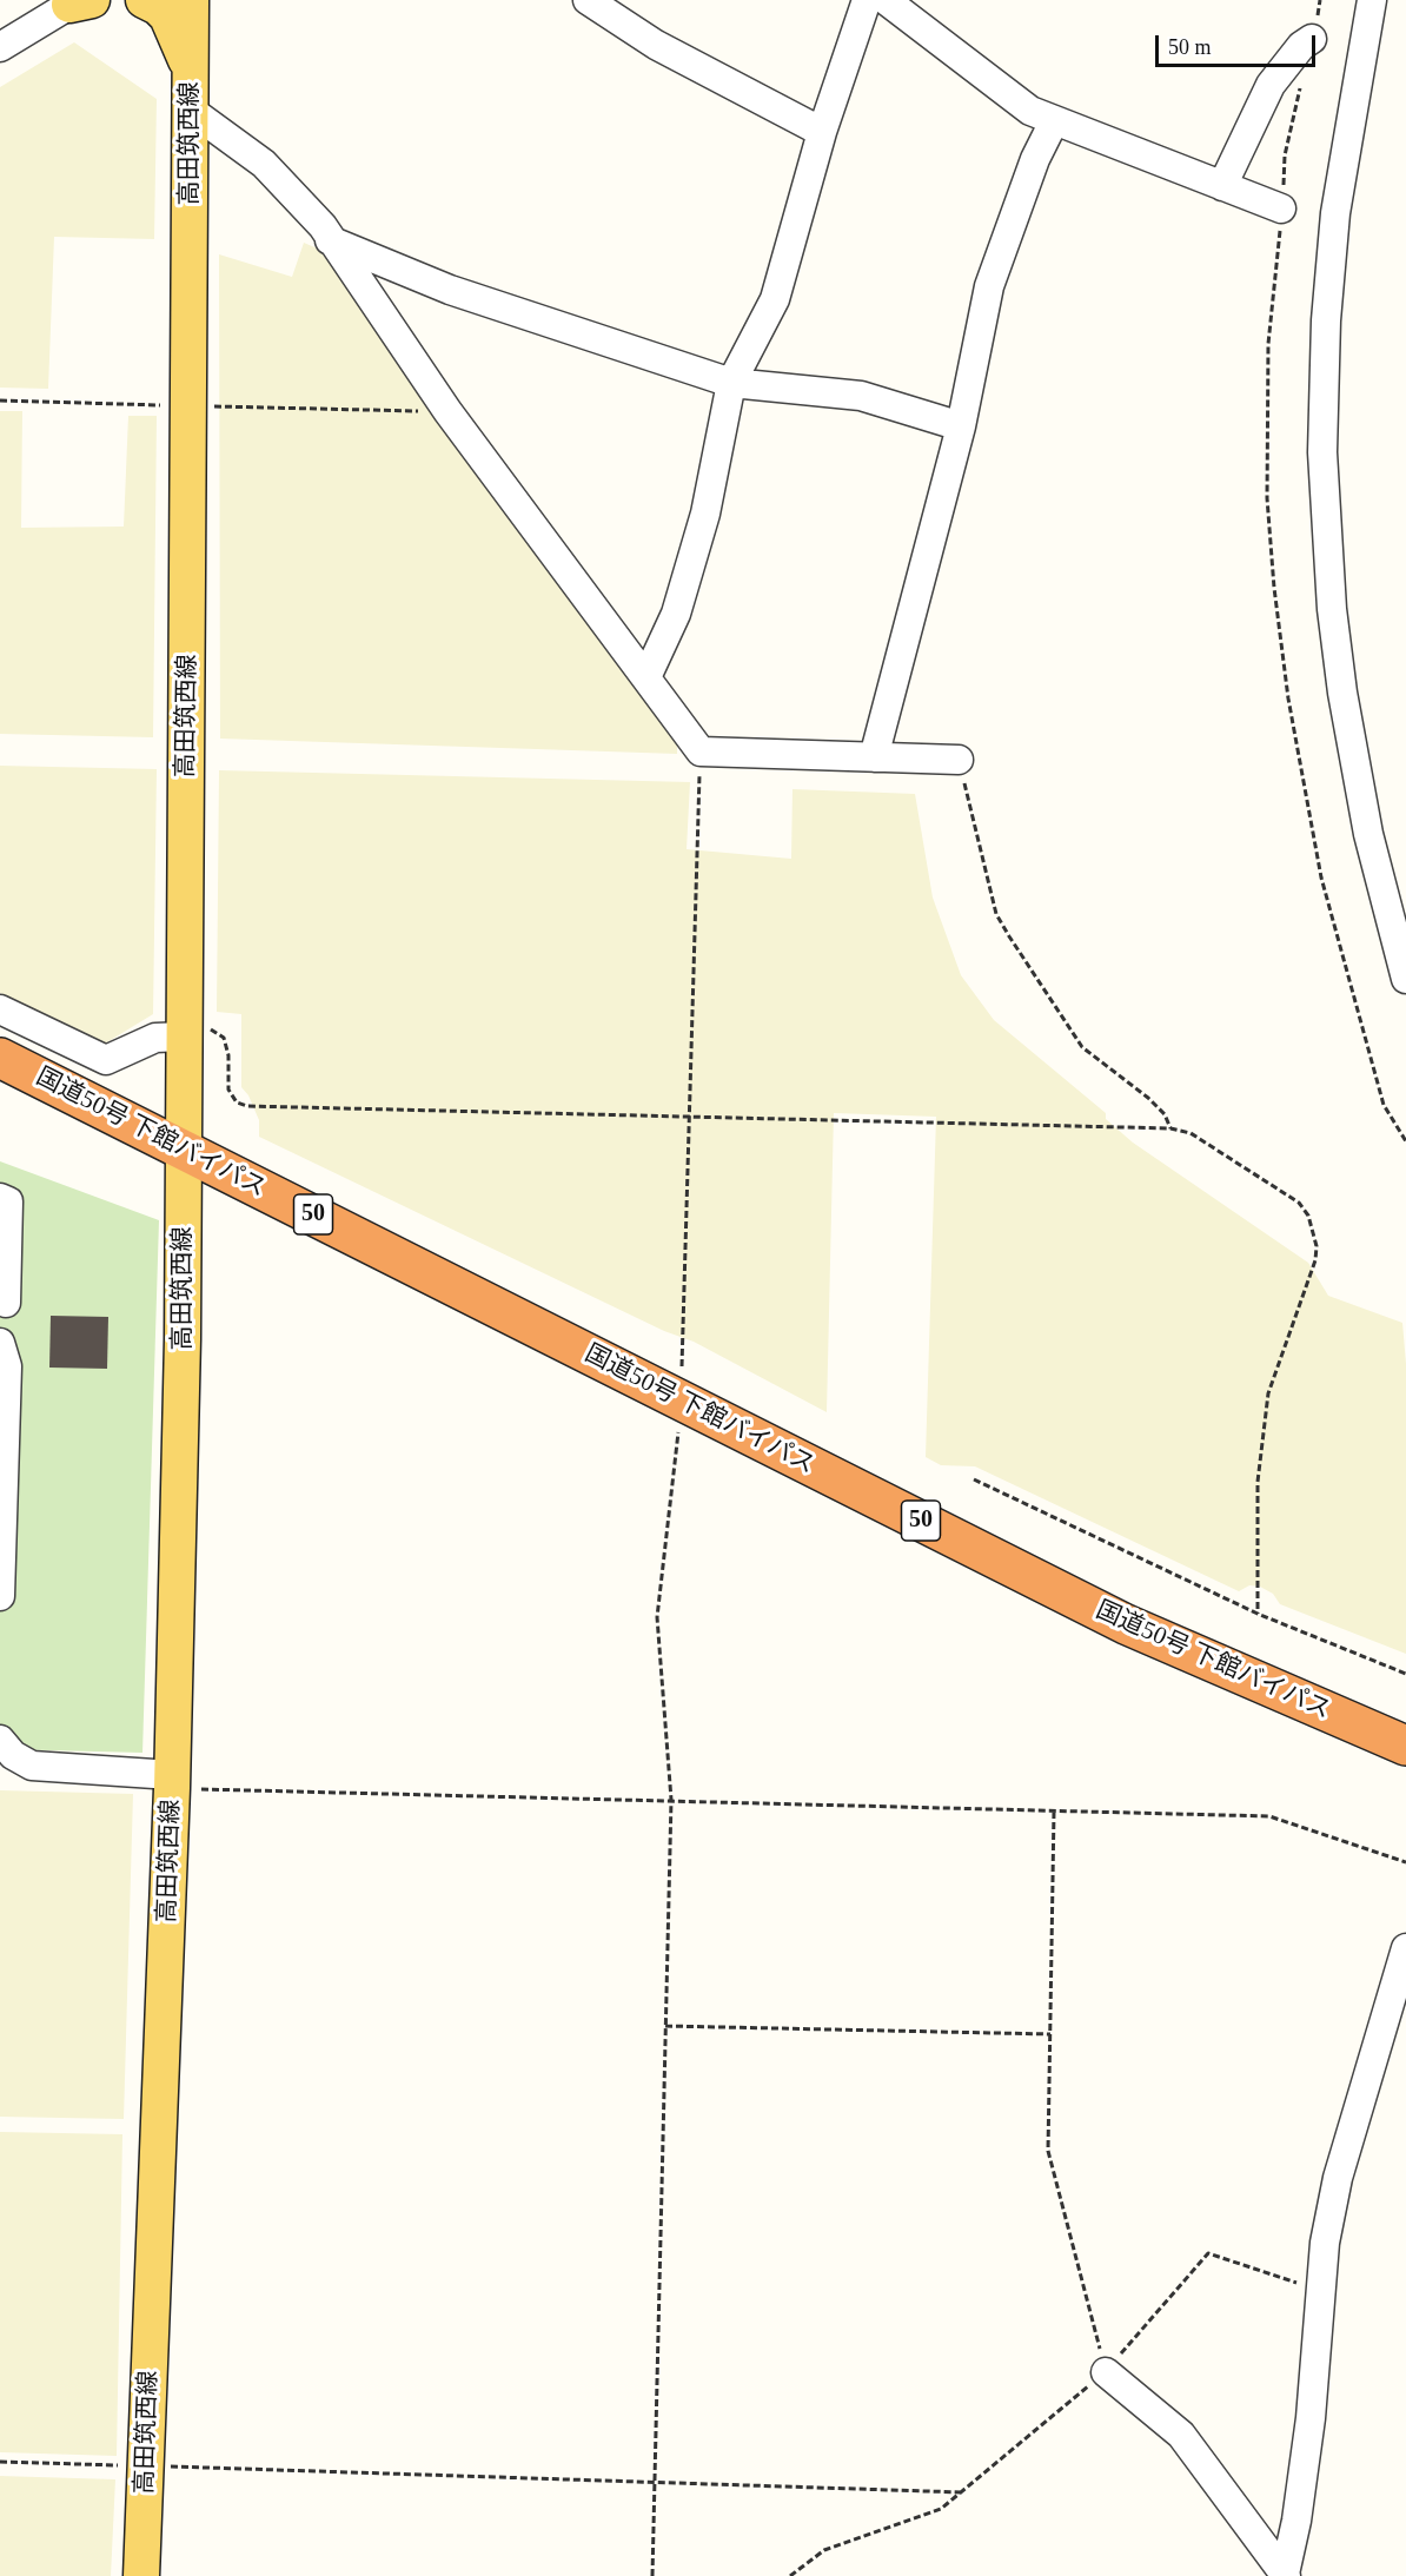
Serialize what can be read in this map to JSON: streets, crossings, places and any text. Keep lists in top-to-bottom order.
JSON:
{
  "streets": {
    "highway": ["国道50号 下館バイパス", "50"],
    "main road": ["高田筑西線"]
  },
  "crossings": [
    ["高田筑西線", "国道50号 下館バイパス"]
  ],
  "scale_bar": "50 m"
}
